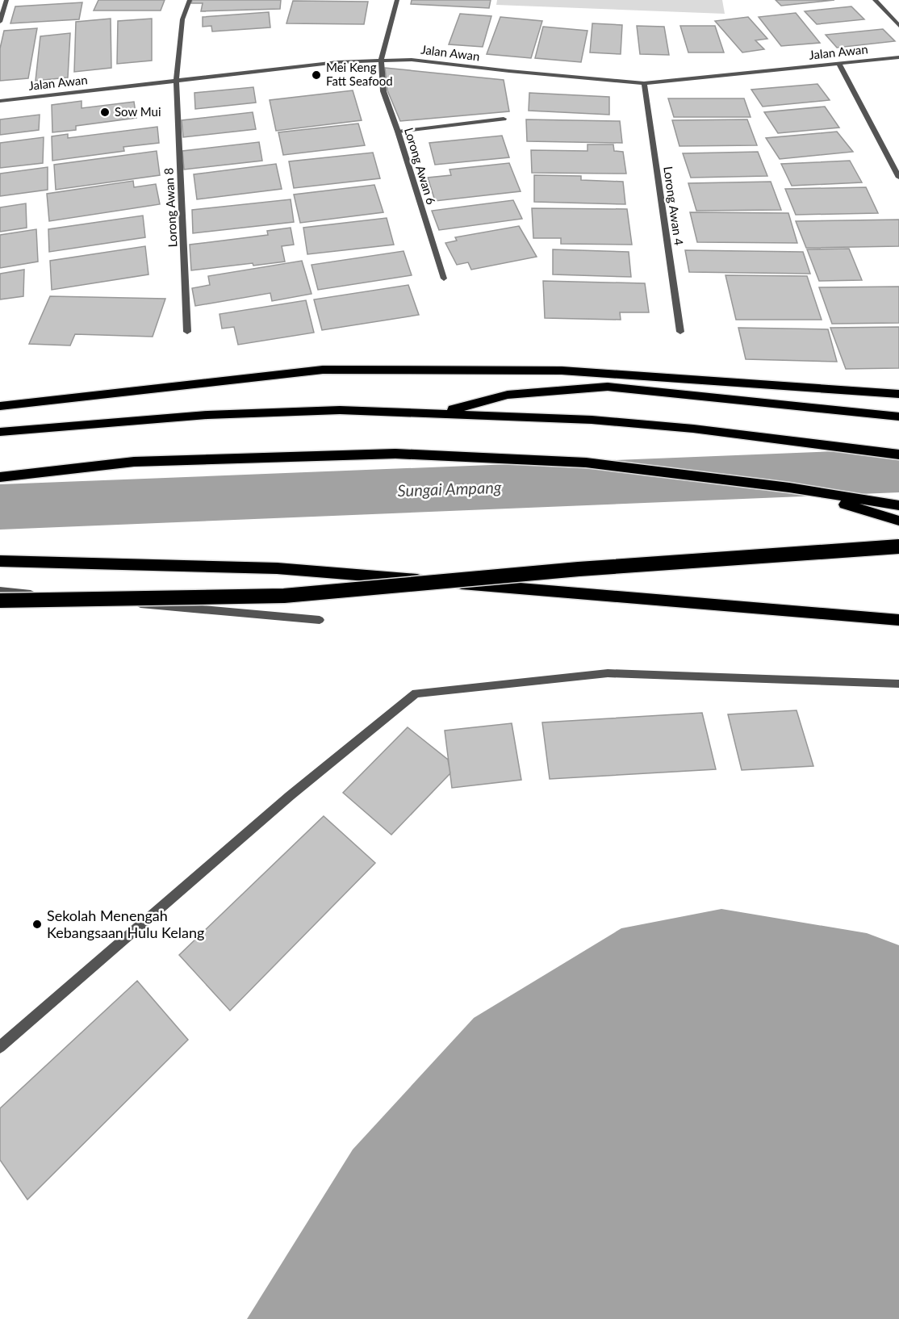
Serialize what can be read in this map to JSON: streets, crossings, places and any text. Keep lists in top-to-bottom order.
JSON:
{
  "streets": {
    "street": [
      "Jalan Awan",
      "Lorong Awan 6",
      "Lorong Awan 4",
      "Lorong Awan 8"
    ]
  },
  "crossings": [
    ["Jalan Awan", "Lorong Awan 6"],
    ["Jalan Awan", "Lorong Awan 4"],
    ["Jalan Awan", "Lorong Awan 8"]
  ],
  "water": ["Sungai Ampang"],
  "places": ["Mei Keng Fatt Seafood", "Sow Mui", "Sekolah Menengah Kebangsaan Hulu Kelang"]
}
